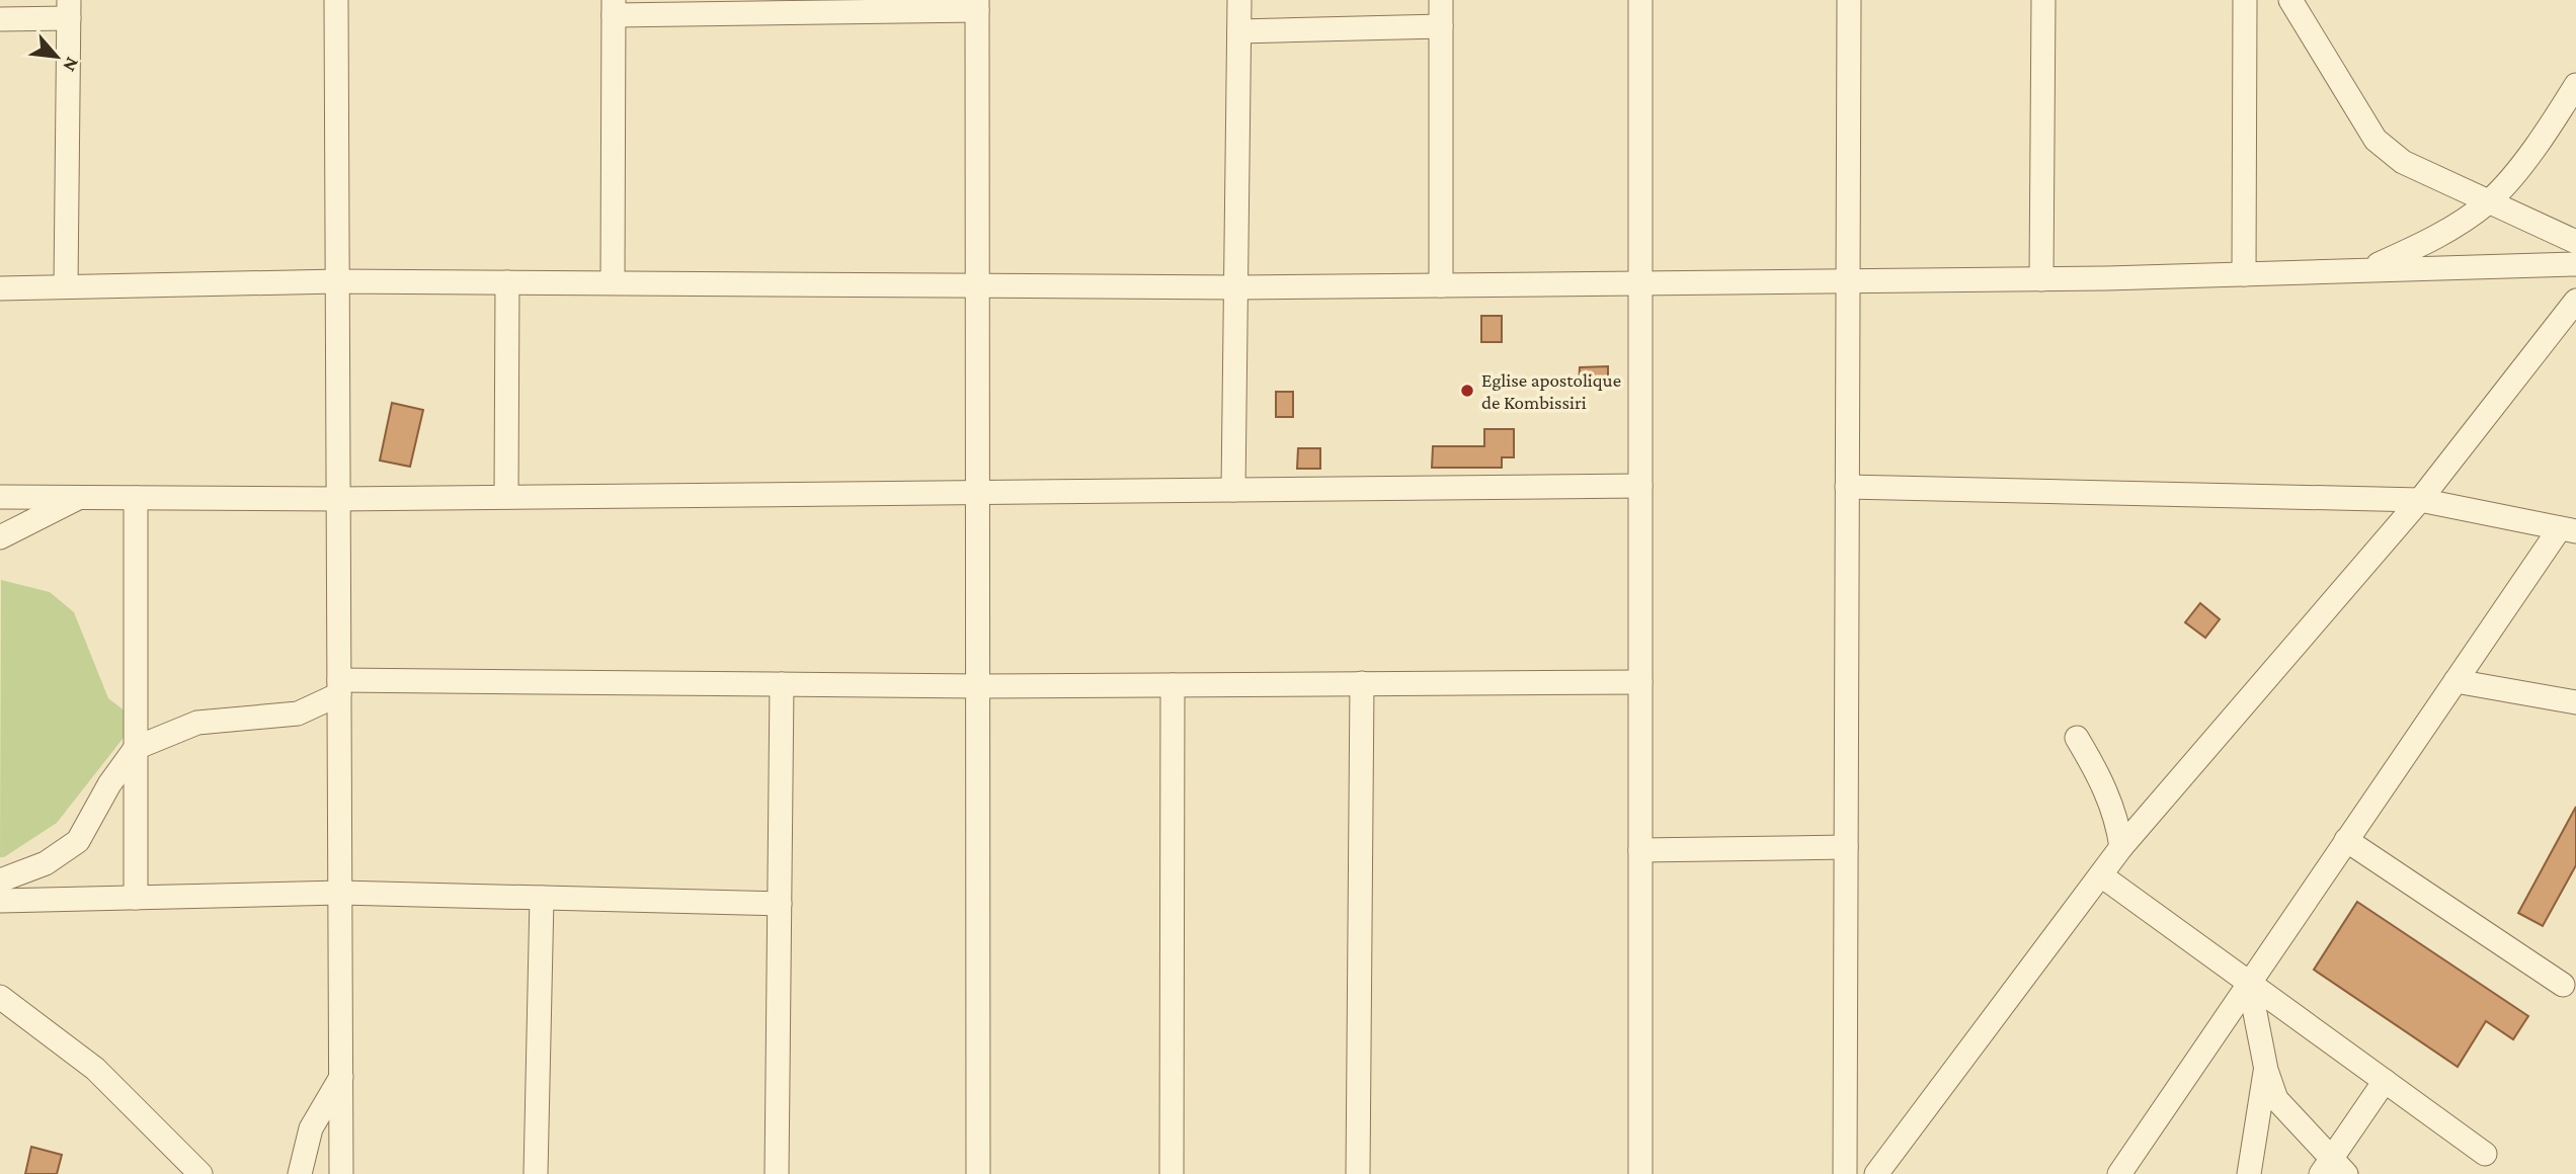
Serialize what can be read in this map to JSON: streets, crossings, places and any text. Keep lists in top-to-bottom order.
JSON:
{
  "places": ["Eglise apostolique de Kombissiri"],
  "north": "bottom right"
}
